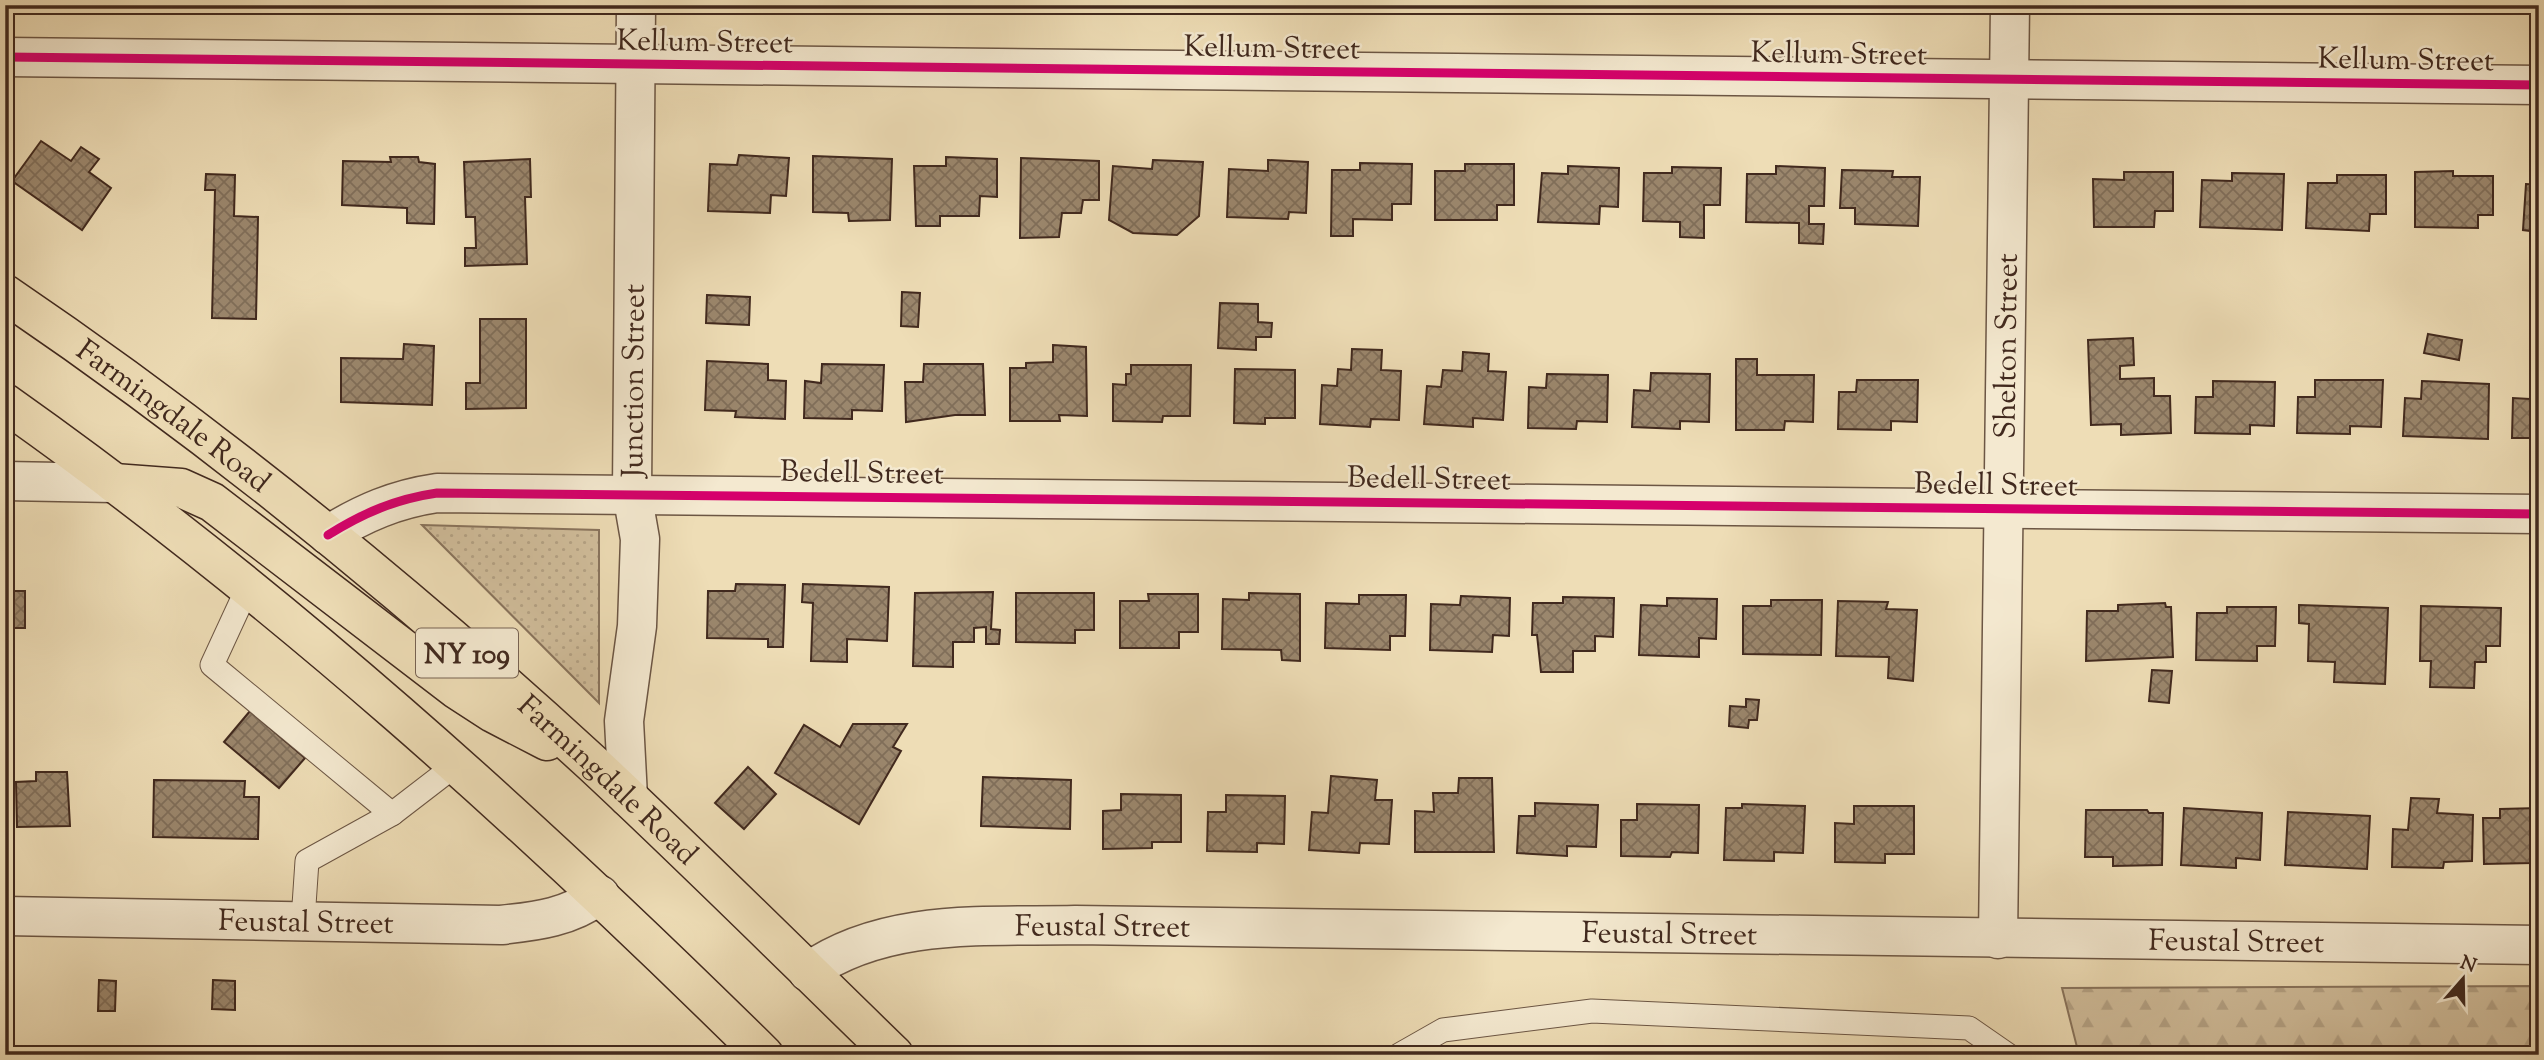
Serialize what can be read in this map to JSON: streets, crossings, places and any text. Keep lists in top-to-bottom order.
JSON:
{
  "streets": {
    "main road": ["Farmingdale Road", "NY 109"],
    "street": [
      "Kellum Street",
      "Shelton Street",
      "Junction Street",
      "Bedell Street",
      "Feustal Street"
    ]
  },
  "crossings": [
    ["Kellum Street", "Shelton Street"],
    ["Kellum Street", "Junction Street"],
    ["Shelton Street", "Bedell Street"],
    ["Shelton Street", "Feustal Street"],
    ["Junction Street", "Farmingdale Road"],
    ["Junction Street", "Bedell Street"],
    ["Farmingdale Road", "Bedell Street"],
    ["Farmingdale Road", "Feustal Street"],
    ["NY 109", "Feustal Street"]
  ],
  "north": "top"
}
